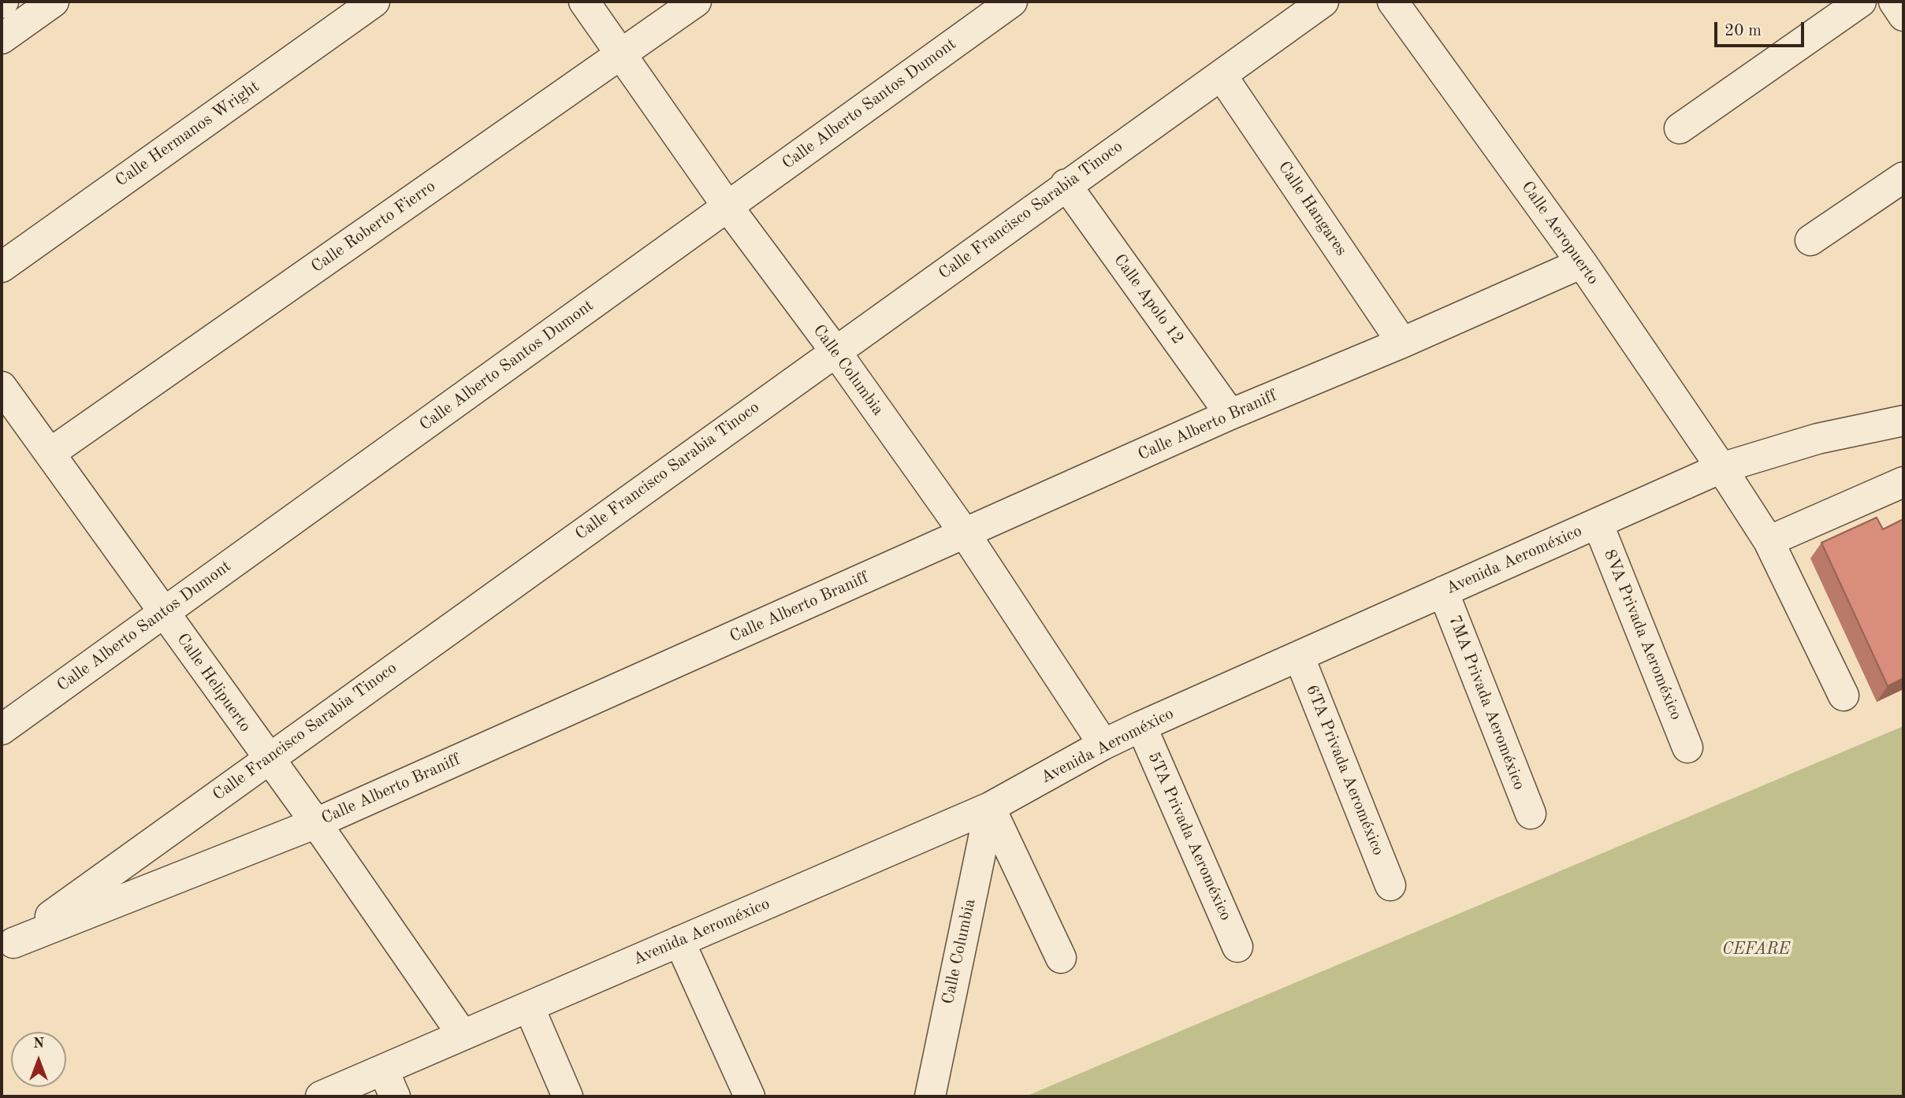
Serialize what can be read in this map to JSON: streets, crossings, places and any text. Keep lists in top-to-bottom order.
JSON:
{
  "streets": {
    "street": [
      "Calle Alberto Santos Dumont",
      "Calle Hermanos Wright",
      "Calle Hangares",
      "Calle Francisco Sarabia Tinoco",
      "Calle Roberto Fierro",
      "Calle Aeropuerto",
      "Calle Apolo 12",
      "Calle Columbia",
      "Calle Alberto Braniff",
      "Avenida Aeroméxico",
      "8VA Privada Aeroméxico",
      "Calle Helipuerto",
      "7MA Privada Aeroméxico",
      "6TA Privada Aeroméxico",
      "5TA Privada Aeroméxico"
    ]
  },
  "crossings": [
    ["Calle Alberto Santos Dumont", "Calle Columbia"],
    ["Calle Alberto Santos Dumont", "Calle Helipuerto"],
    ["Calle Hangares", "Calle Francisco Sarabia Tinoco"],
    ["Calle Hangares", "Calle Alberto Braniff"],
    ["Calle Francisco Sarabia Tinoco", "Calle Apolo 12"],
    ["Calle Francisco Sarabia Tinoco", "Calle Columbia"],
    ["Calle Francisco Sarabia Tinoco", "Calle Alberto Braniff"],
    ["Calle Francisco Sarabia Tinoco", "Calle Helipuerto"],
    ["Calle Roberto Fierro", "Calle Columbia"],
    ["Calle Roberto Fierro", "Calle Helipuerto"],
    ["Calle Aeropuerto", "Calle Alberto Braniff"],
    ["Calle Aeropuerto", "Avenida Aeroméxico"],
    ["Calle Apolo 12", "Calle Alberto Braniff"],
    ["Calle Columbia", "Calle Alberto Braniff"],
    ["Calle Columbia", "Avenida Aeroméxico"],
    ["Calle Alberto Braniff", "Calle Helipuerto"],
    ["Avenida Aeroméxico", "8VA Privada Aeroméxico"],
    ["Avenida Aeroméxico", "Calle Helipuerto"],
    ["Avenida Aeroméxico", "7MA Privada Aeroméxico"],
    ["Avenida Aeroméxico", "6TA Privada Aeroméxico"],
    ["Avenida Aeroméxico", "5TA Privada Aeroméxico"]
  ],
  "parks": ["CEFARE"],
  "scale_bar": "20 m",
  "north": "top"
}
